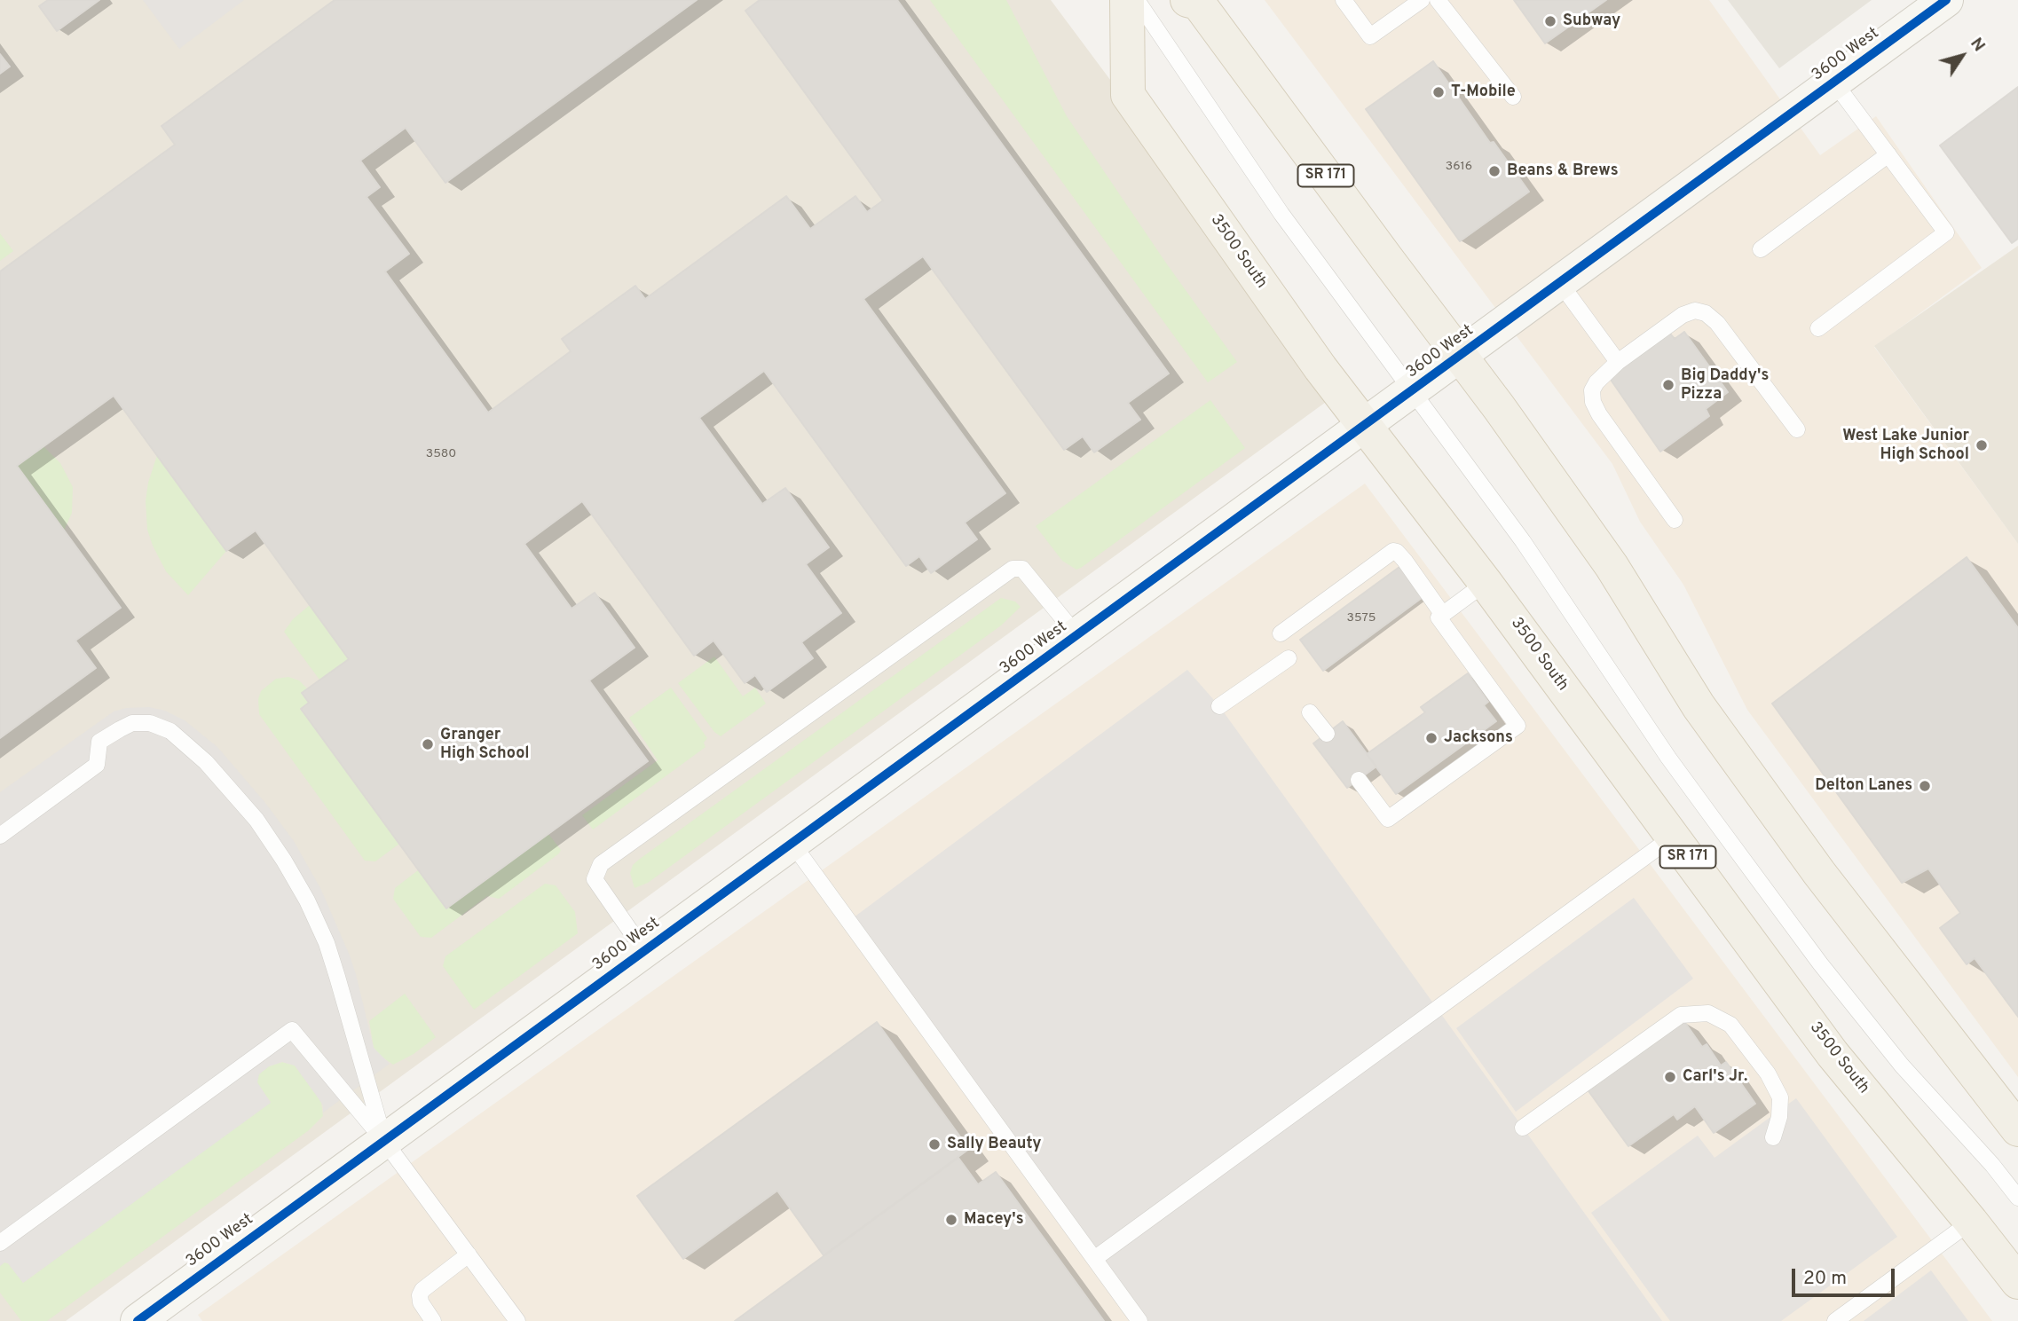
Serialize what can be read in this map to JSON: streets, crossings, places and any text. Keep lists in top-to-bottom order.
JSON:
{
  "streets": {
    "main road": ["SR 171", "3500 South"],
    "street": ["3600 West"]
  },
  "crossings": [
    ["3600 West", "SR 171"],
    ["3600 West", "3500 South"]
  ],
  "places": [
    "Subway",
    "T-Mobile",
    "Beans & Brews",
    "Big Daddy's Pizza",
    "West Lake Junior High School",
    "Jacksons",
    "Granger High School",
    "Delton Lanes",
    "Carl's Jr.",
    "Sally Beauty",
    "Macey's"
  ],
  "house_numbers": ["3616", "3580", "3575"],
  "scale_bar": "20 m",
  "north": "top right"
}
